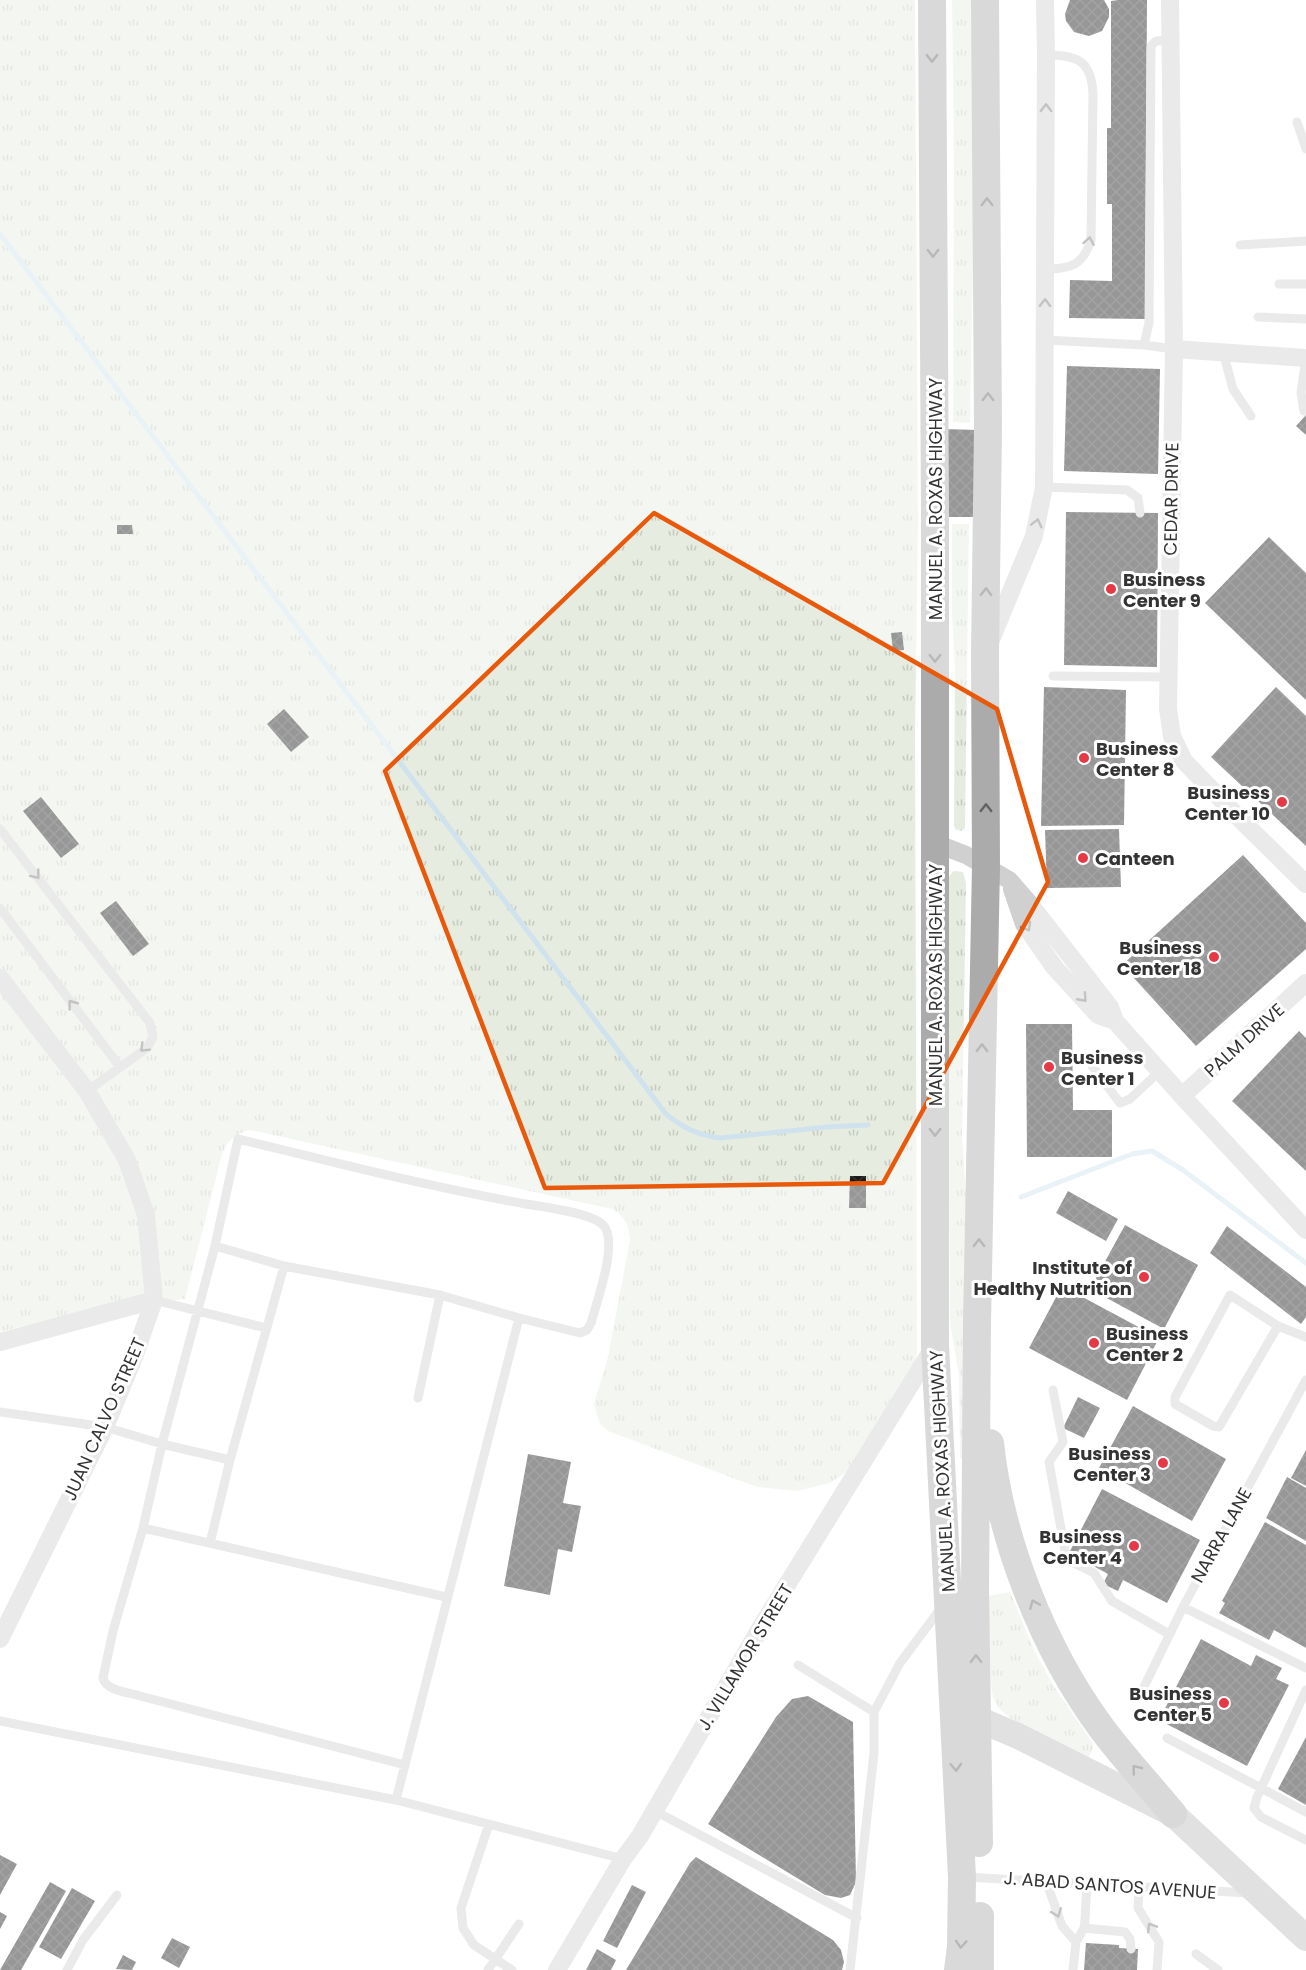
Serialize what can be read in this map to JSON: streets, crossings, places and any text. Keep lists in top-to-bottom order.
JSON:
{
  "streets": {
    "main road": ["MANUEL A. ROXAS HIGHWAY"],
    "street": [
      "CEDAR DRIVE",
      "PALM DRIVE",
      "JUAN CALVO STREET",
      "J. VILLAMOR STREET"
    ],
    "lane": ["NARRA LANE", "J. ABAD SANTOS AVENUE"]
  },
  "crossings": [
    ["MANUEL A. ROXAS HIGHWAY", "J. VILLAMOR STREET"],
    ["MANUEL A. ROXAS HIGHWAY", "J. ABAD SANTOS AVENUE"]
  ],
  "places": [
    "Business Center 9",
    "Business Center 8",
    "Business Center 10",
    "Canteen",
    "Business Center 18",
    "Business Center 1",
    "Institute of Healthy Nutrition",
    "Business Center 2",
    "Business Center 3",
    "Business Center 4",
    "Business Center 5"
  ]
}
